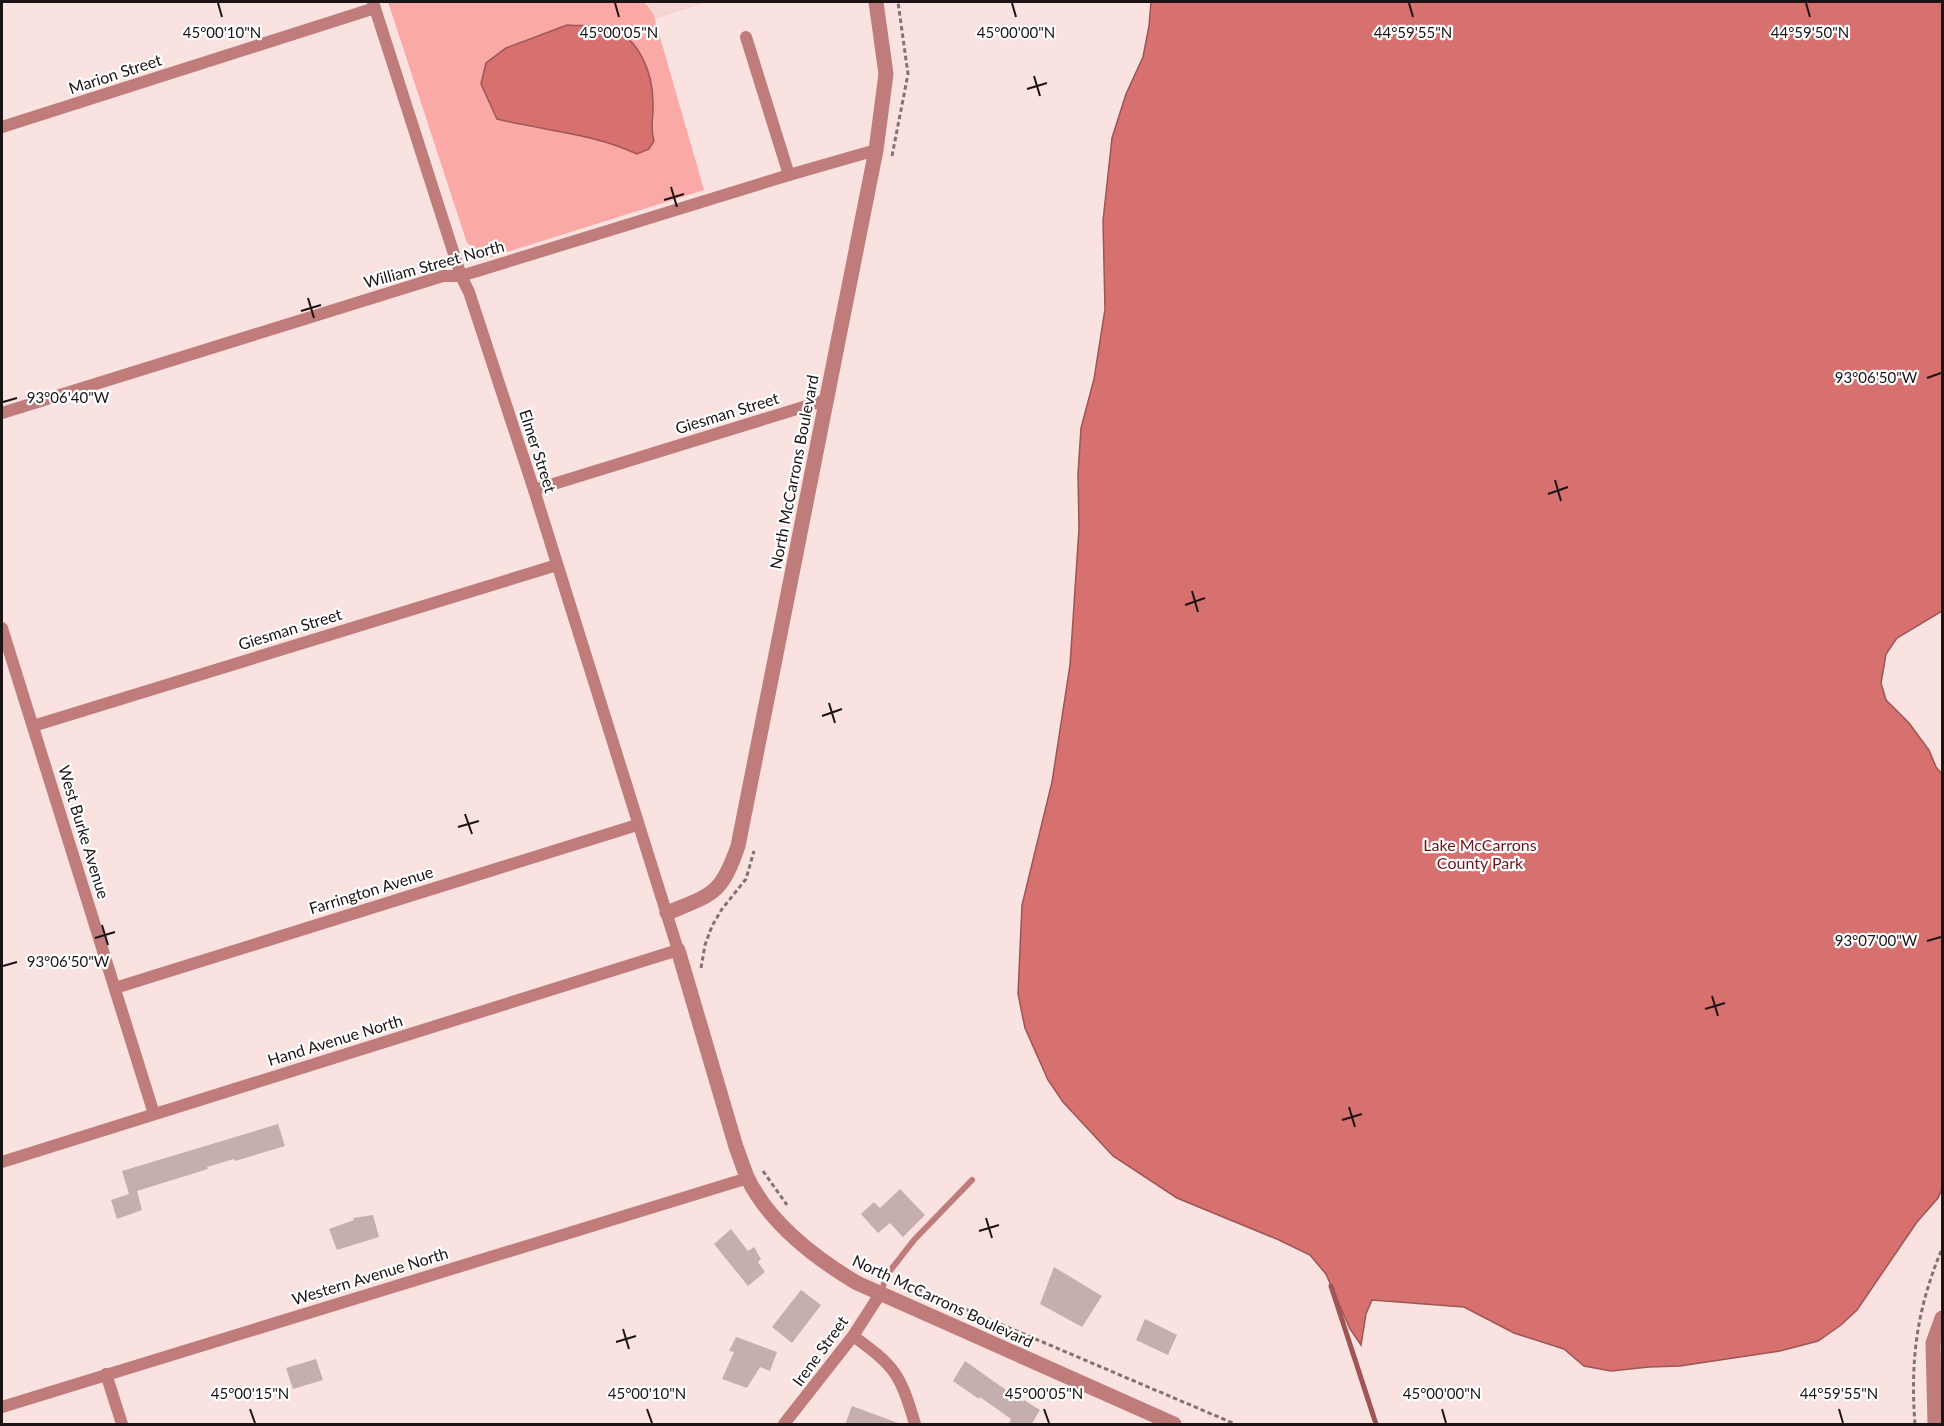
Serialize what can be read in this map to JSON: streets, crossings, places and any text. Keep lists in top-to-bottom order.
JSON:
{
  "streets": {
    "street": [
      "Marion Street",
      "William Street North",
      "Giesman Street",
      "Elmer Street",
      "North McCarrons Boulevard",
      "West Burke Avenue",
      "Farrington Avenue",
      "Hand Avenue North",
      "Western Avenue North",
      "Irene Street"
    ]
  },
  "crossings": [
    ["Marion Street", "Elmer Street"],
    ["William Street North", "Elmer Street"],
    ["William Street North", "North McCarrons Boulevard"],
    ["Giesman Street", "Elmer Street"],
    ["Giesman Street", "North McCarrons Boulevard"],
    ["Giesman Street", "West Burke Avenue"],
    ["Elmer Street", "North McCarrons Boulevard"],
    ["Elmer Street", "Farrington Avenue"],
    ["Elmer Street", "Hand Avenue North"],
    ["North McCarrons Boulevard", "Hand Avenue North"],
    ["North McCarrons Boulevard", "Western Avenue North"],
    ["North McCarrons Boulevard", "Irene Street"],
    ["West Burke Avenue", "Farrington Avenue"],
    ["West Burke Avenue", "Hand Avenue North"]
  ],
  "parks": ["Lake McCarrons County Park"],
  "coordinates": [
    "45°00'10\"N",
    "45°00'05\"N",
    "45°00'00\"N",
    "44°59'55\"N",
    "44°59'50\"N",
    "93°06'50\"W",
    "93°06'40\"W",
    "93°07'00\"W",
    "45°00'15\"N"
  ]
}
